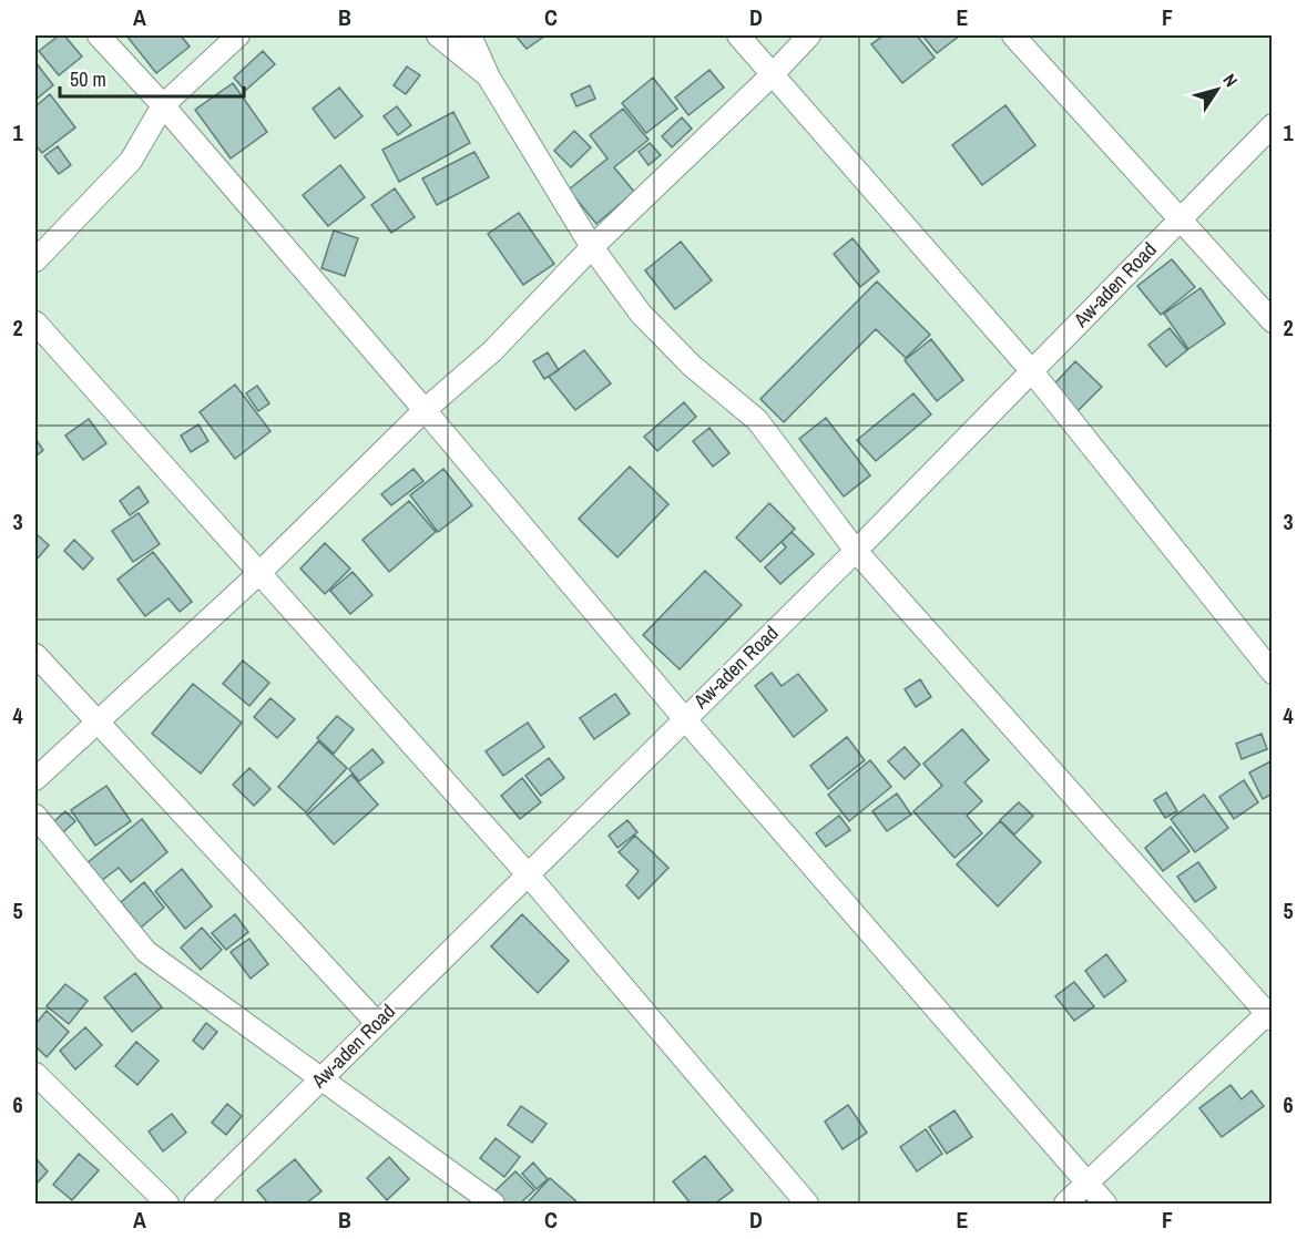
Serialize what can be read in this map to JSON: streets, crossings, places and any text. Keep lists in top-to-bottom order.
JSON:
{
  "streets": {
    "street": ["Aw-aden Road"]
  },
  "scale_bar": "50 m",
  "north": "top right",
  "grid": {
    "columns": [
      "A",
      "B",
      "C",
      "D",
      "E",
      "F"
    ],
    "rows": [
      "1",
      "2",
      "3",
      "4",
      "5",
      "6"
    ]
  }
}
